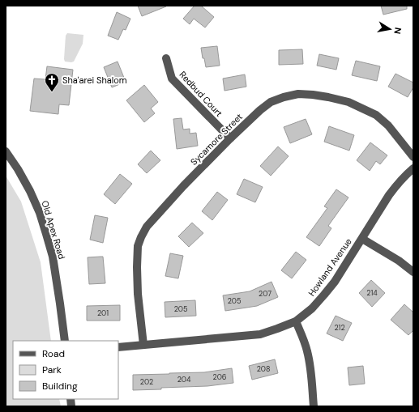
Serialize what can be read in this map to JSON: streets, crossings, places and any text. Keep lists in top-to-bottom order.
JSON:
{
  "streets": {
    "street": [
      "Redbud Court",
      "Sycamore Street",
      "Old Apex Road",
      "Howland Avenue"
    ]
  },
  "crossings": [
    ["Redbud Court", "Sycamore Street"],
    ["Sycamore Street", "Howland Avenue"]
  ],
  "places": {
    "church": ["Sha'arei Shalom"]
  },
  "house_numbers": [
    "214",
    "207",
    "205",
    "205",
    "201",
    "212",
    "208",
    "206",
    "204",
    "202"
  ],
  "legend": ["Road", "Park", "Building"],
  "north": "right"
}
